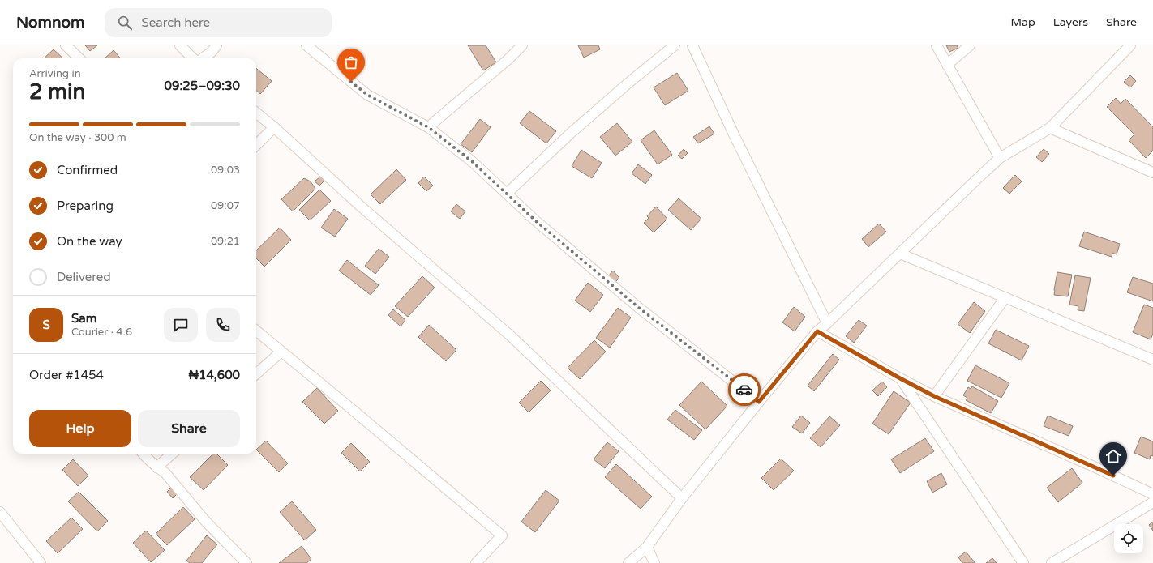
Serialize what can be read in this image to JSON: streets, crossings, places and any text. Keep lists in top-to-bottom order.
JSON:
{
  "page": {
    "header": "Nomnom",
    "search": "Search here",
    "nav": ["Map", "Layers", "Share"],
    "heading": ["2 min", "Arriving in", "09:25–09:30"],
    "panel": [
      "Sam",
      "Courier · 4.6",
      "Order #1454",
      "₦14,600"
    ],
    "bar": "On the way · 300 m",
    "list": [
      ["Confirmed", "09:03"],
      ["Preparing", "09:07"],
      ["On the way", "09:21"],
      "Delivered"
    ],
    "round": "S",
    "buttons": ["Help", "Share"]
  }
}
